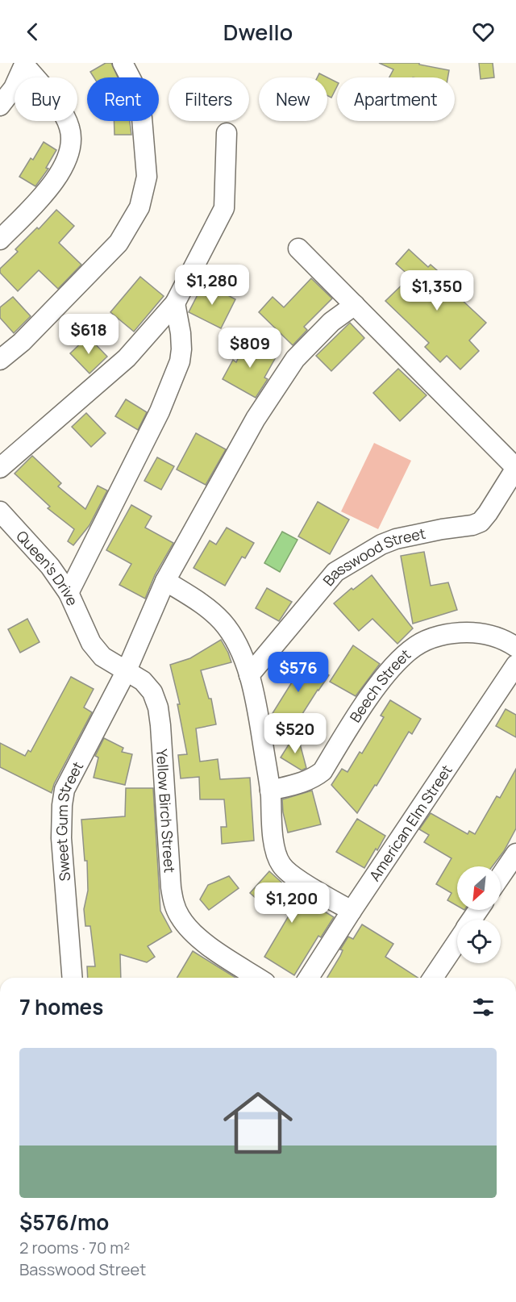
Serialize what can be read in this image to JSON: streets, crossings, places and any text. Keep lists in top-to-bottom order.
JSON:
{
  "streets": {
    "street": [
      "Basswood Street",
      "Queen's Drive",
      "Beech Street",
      "Yellow Birch Street",
      "Sweet Gum Street",
      "American Elm Street"
    ]
  },
  "crossings": [
    ["Queen's Drive", "Yellow Birch Street"],
    ["Yellow Birch Street", "Sweet Gum Street"]
  ],
  "north": "bottom left",
  "page": {
    "header": "Dwello",
    "chip": [
      "Buy",
      "Rent",
      "Filters",
      "New",
      "Apartment"
    ],
    "price": [
      "$1,280",
      "$1,350",
      "$618",
      "$809",
      "$576",
      "$520",
      "$1,200"
    ],
    "heading": "7 homes",
    "list": [
      {
        "name": "$576/mo",
        "note": "2 rooms · 70 m² · Basswood Street"
      }
    ]
  }
}
